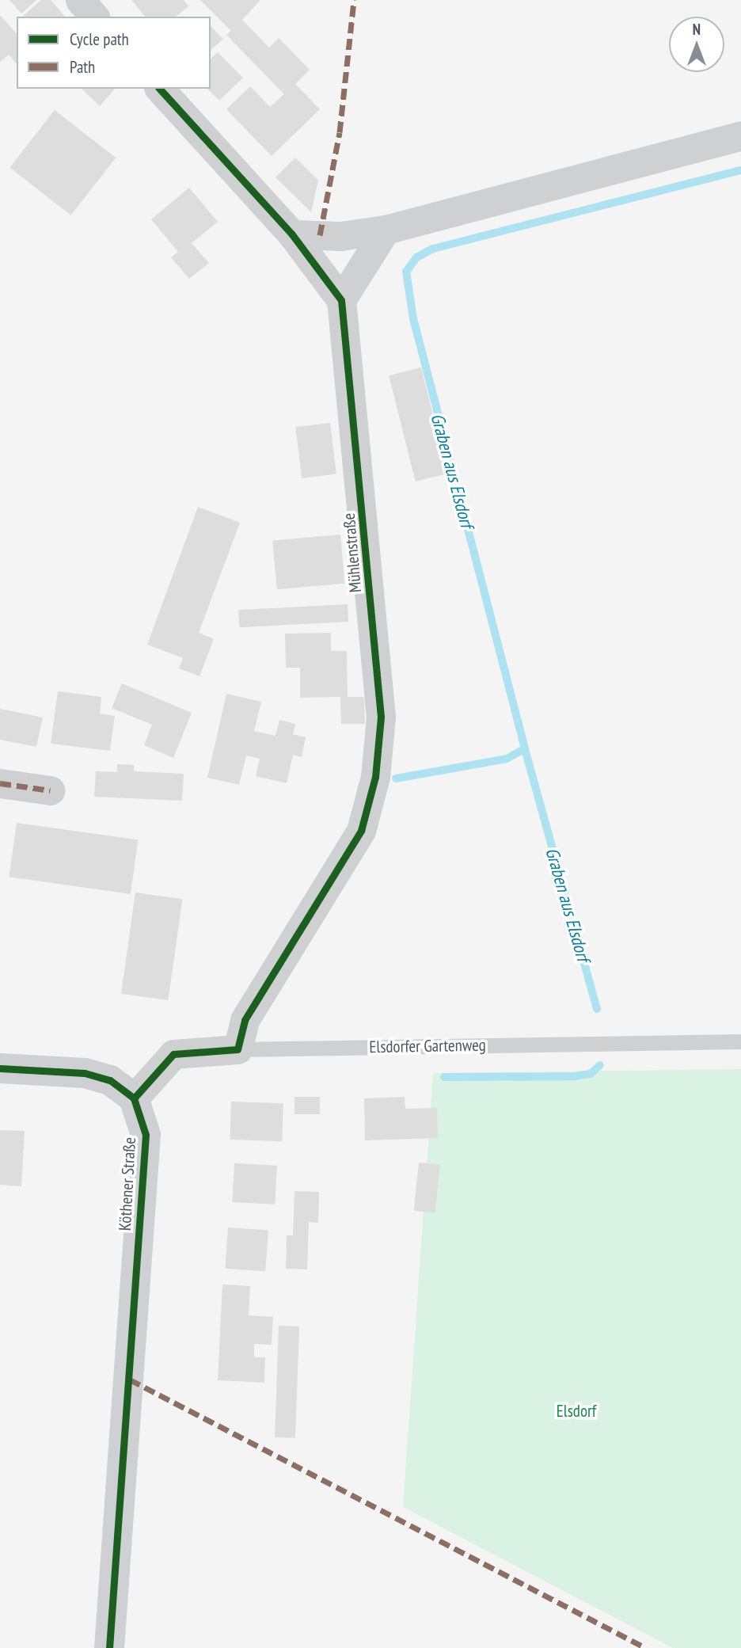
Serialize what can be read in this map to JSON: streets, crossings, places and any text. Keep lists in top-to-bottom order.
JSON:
{
  "streets": {
    "street": ["Mühlenstraße", "Elsdorfer Gartenweg", "Köthener Straße"]
  },
  "crossings": [
    ["Mühlenstraße", "Elsdorfer Gartenweg"],
    ["Elsdorfer Gartenweg", "Köthener Straße"]
  ],
  "water": ["Graben aus Elsdorf"],
  "parks": ["Elsdorf"],
  "legend": ["Cycle path", "Path"],
  "north": "top"
}
